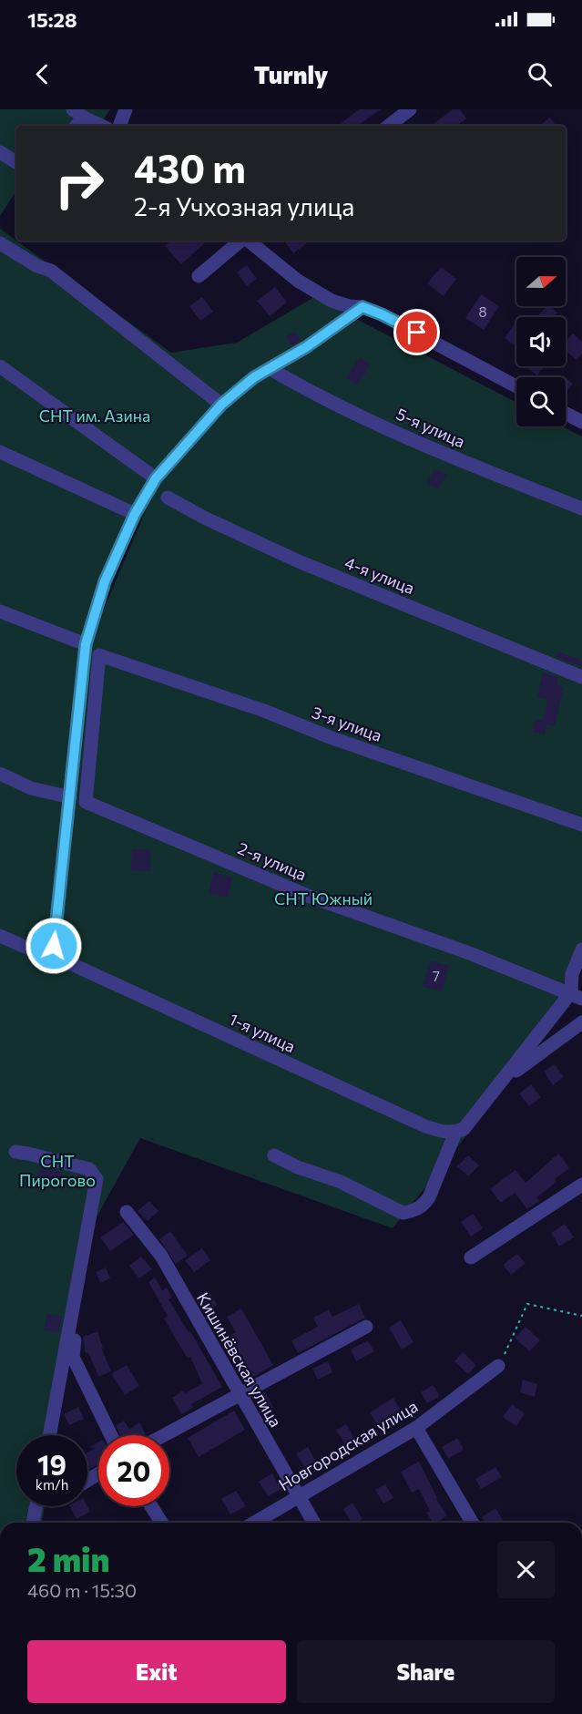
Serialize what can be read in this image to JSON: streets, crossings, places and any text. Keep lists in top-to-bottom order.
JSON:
{
  "streets": {
    "street": [
      "5-я улица",
      "4-я улица",
      "3-я улица",
      "2-я улица",
      "1-я улица",
      "Кишинёвская улица",
      "Новгородская улица"
    ]
  },
  "crossings": [
    ["3-я улица", "2-я улица"],
    ["Кишинёвская улица", "Новгородская улица"]
  ],
  "parks": ["СНТ им. Азина", "СНТ Южный", "СНТ Пирогово"],
  "house_numbers": ["8", "7"],
  "north": "right",
  "page": {
    "status": "15:28",
    "header": "Turnly",
    "turn": ["430 m", "2-я Учхозная улица"],
    "speed": "19 km/h",
    "limit": "20",
    "heading": ["2 min", "460 m · 15:30"],
    "buttons": ["Exit", "Share"]
  }
}
